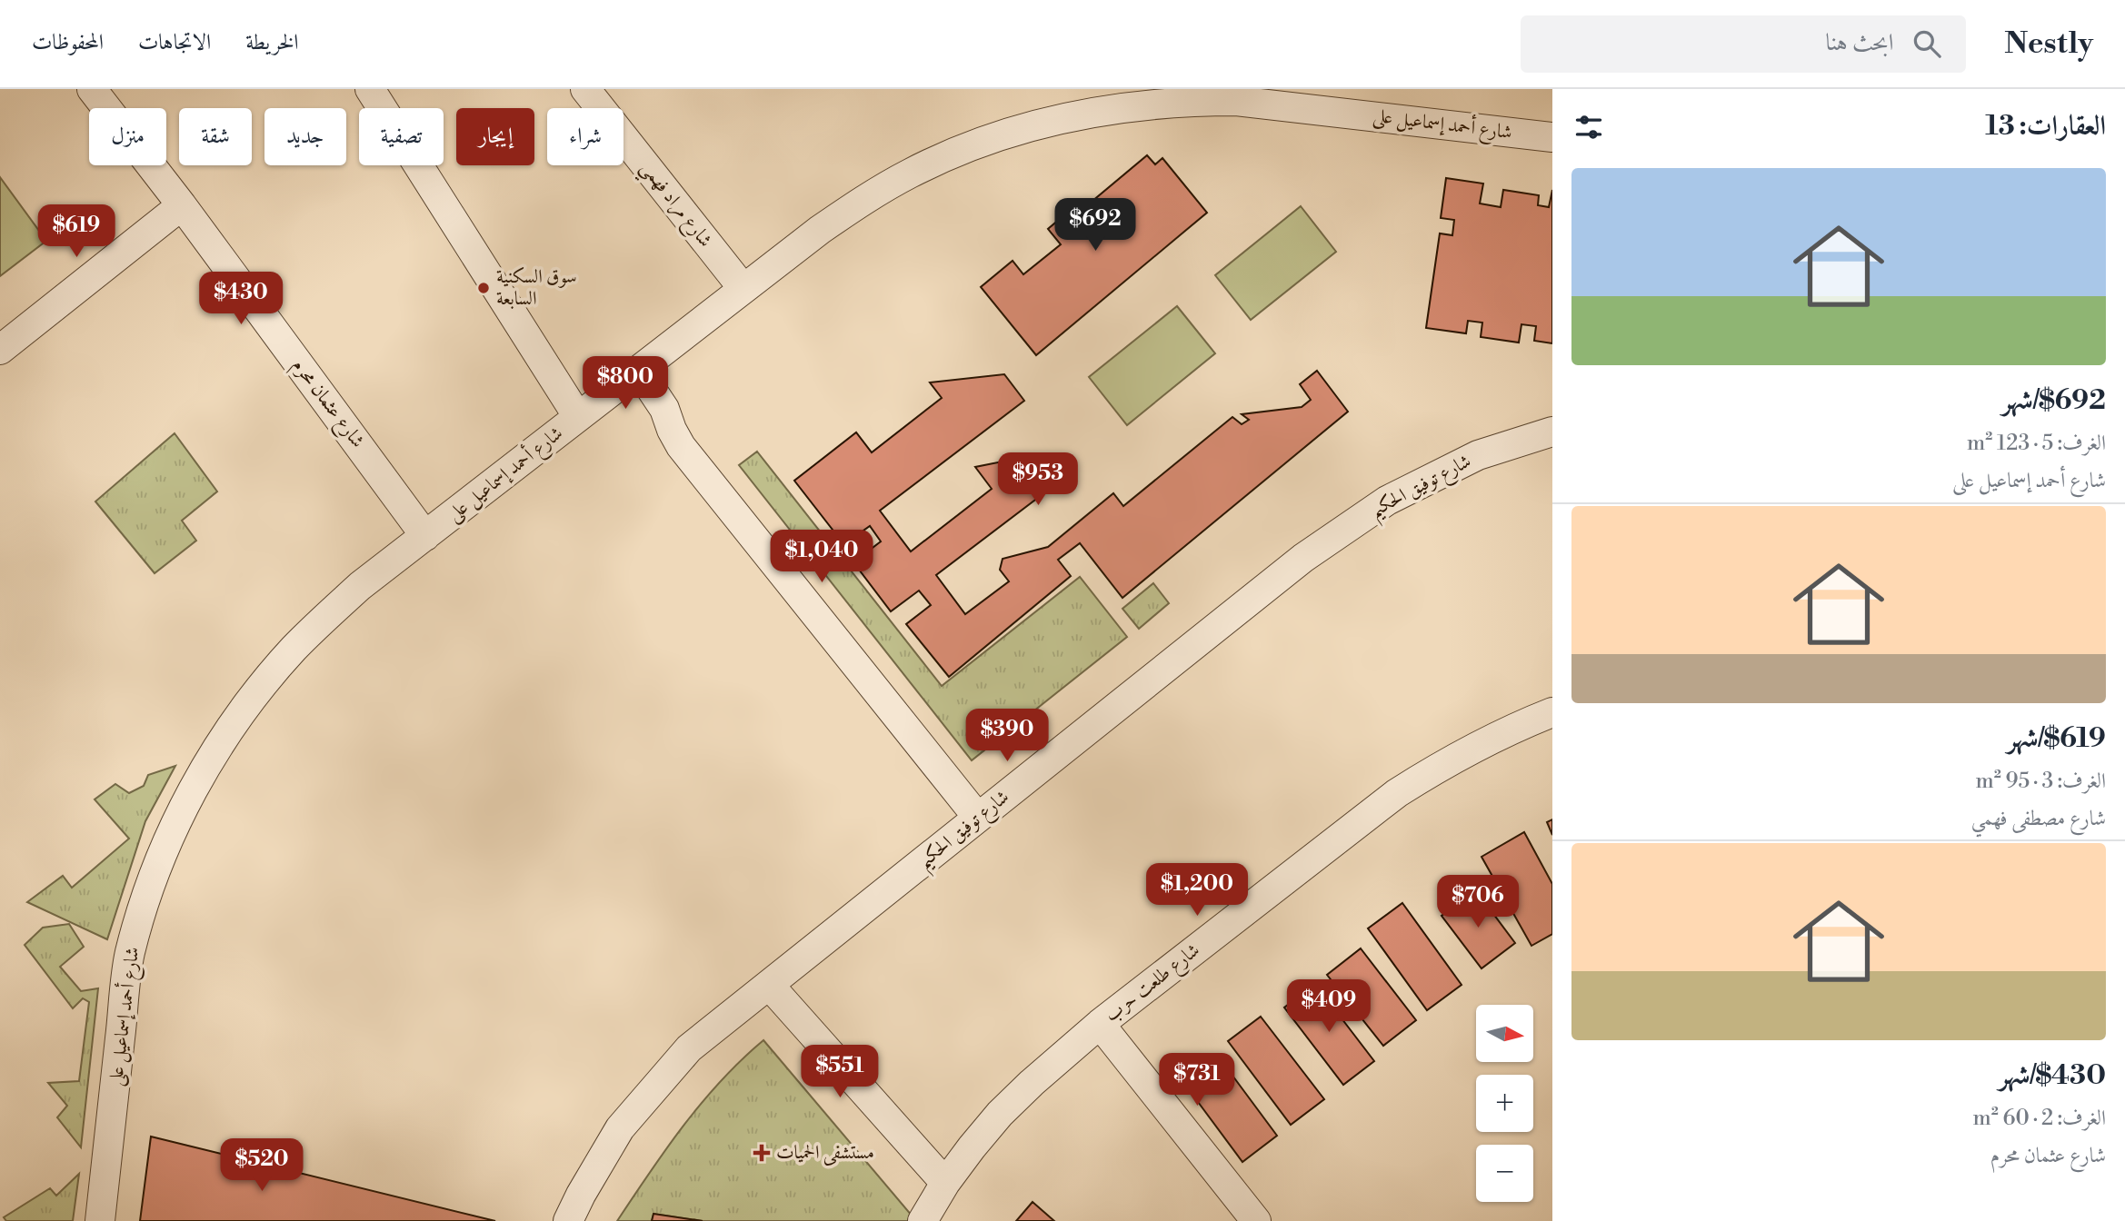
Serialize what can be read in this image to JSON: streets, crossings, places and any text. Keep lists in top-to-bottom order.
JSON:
{
  "streets": {
    "street": [
      "شارع أحمد إسماعيل على",
      "شارع مراد فهمي",
      "شارع عثمان محرم",
      "شارع توفيق الحكيم",
      "شارع طلعت حرب"
    ]
  },
  "crossings": [
    ["شارع أحمد إسماعيل على", "شارع مراد فهمي"],
    ["شارع أحمد إسماعيل على", "شارع عثمان محرم"]
  ],
  "places": {
    "other": ["سوق السكنية السابعة"],
    "health": ["مستشفى الحميات"]
  },
  "north": "right",
  "page": {
    "header": "Nestly",
    "search": "ابحث هنا",
    "nav": ["الخريطة", "الاتجاهات", "المحفوظات"],
    "heading": "العقارات: 13",
    "chip": [
      "شراء",
      "إيجار",
      "تصفية",
      "جديد",
      "شقة",
      "منزل"
    ],
    "list": [
      {
        "name": "$692/شهر",
        "note": "الغرف: 5 · 123 m² · شارع أحمد إسماعيل على"
      },
      {
        "name": "$619/شهر",
        "note": "الغرف: 3 · 95 m² · شارع مصطفى فهمي"
      },
      {
        "name": "$430/شهر",
        "note": "الغرف: 2 · 60 m² · شارع عثمان محرم"
      }
    ],
    "price": [
      "$692",
      "$619",
      "$430",
      "$800",
      "$953",
      "$1,040",
      "$390",
      "$1,200",
      "$706",
      "$409",
      "$551",
      "$731",
      "$520"
    ],
    "map_buttons": ["+", "−"]
  }
}
